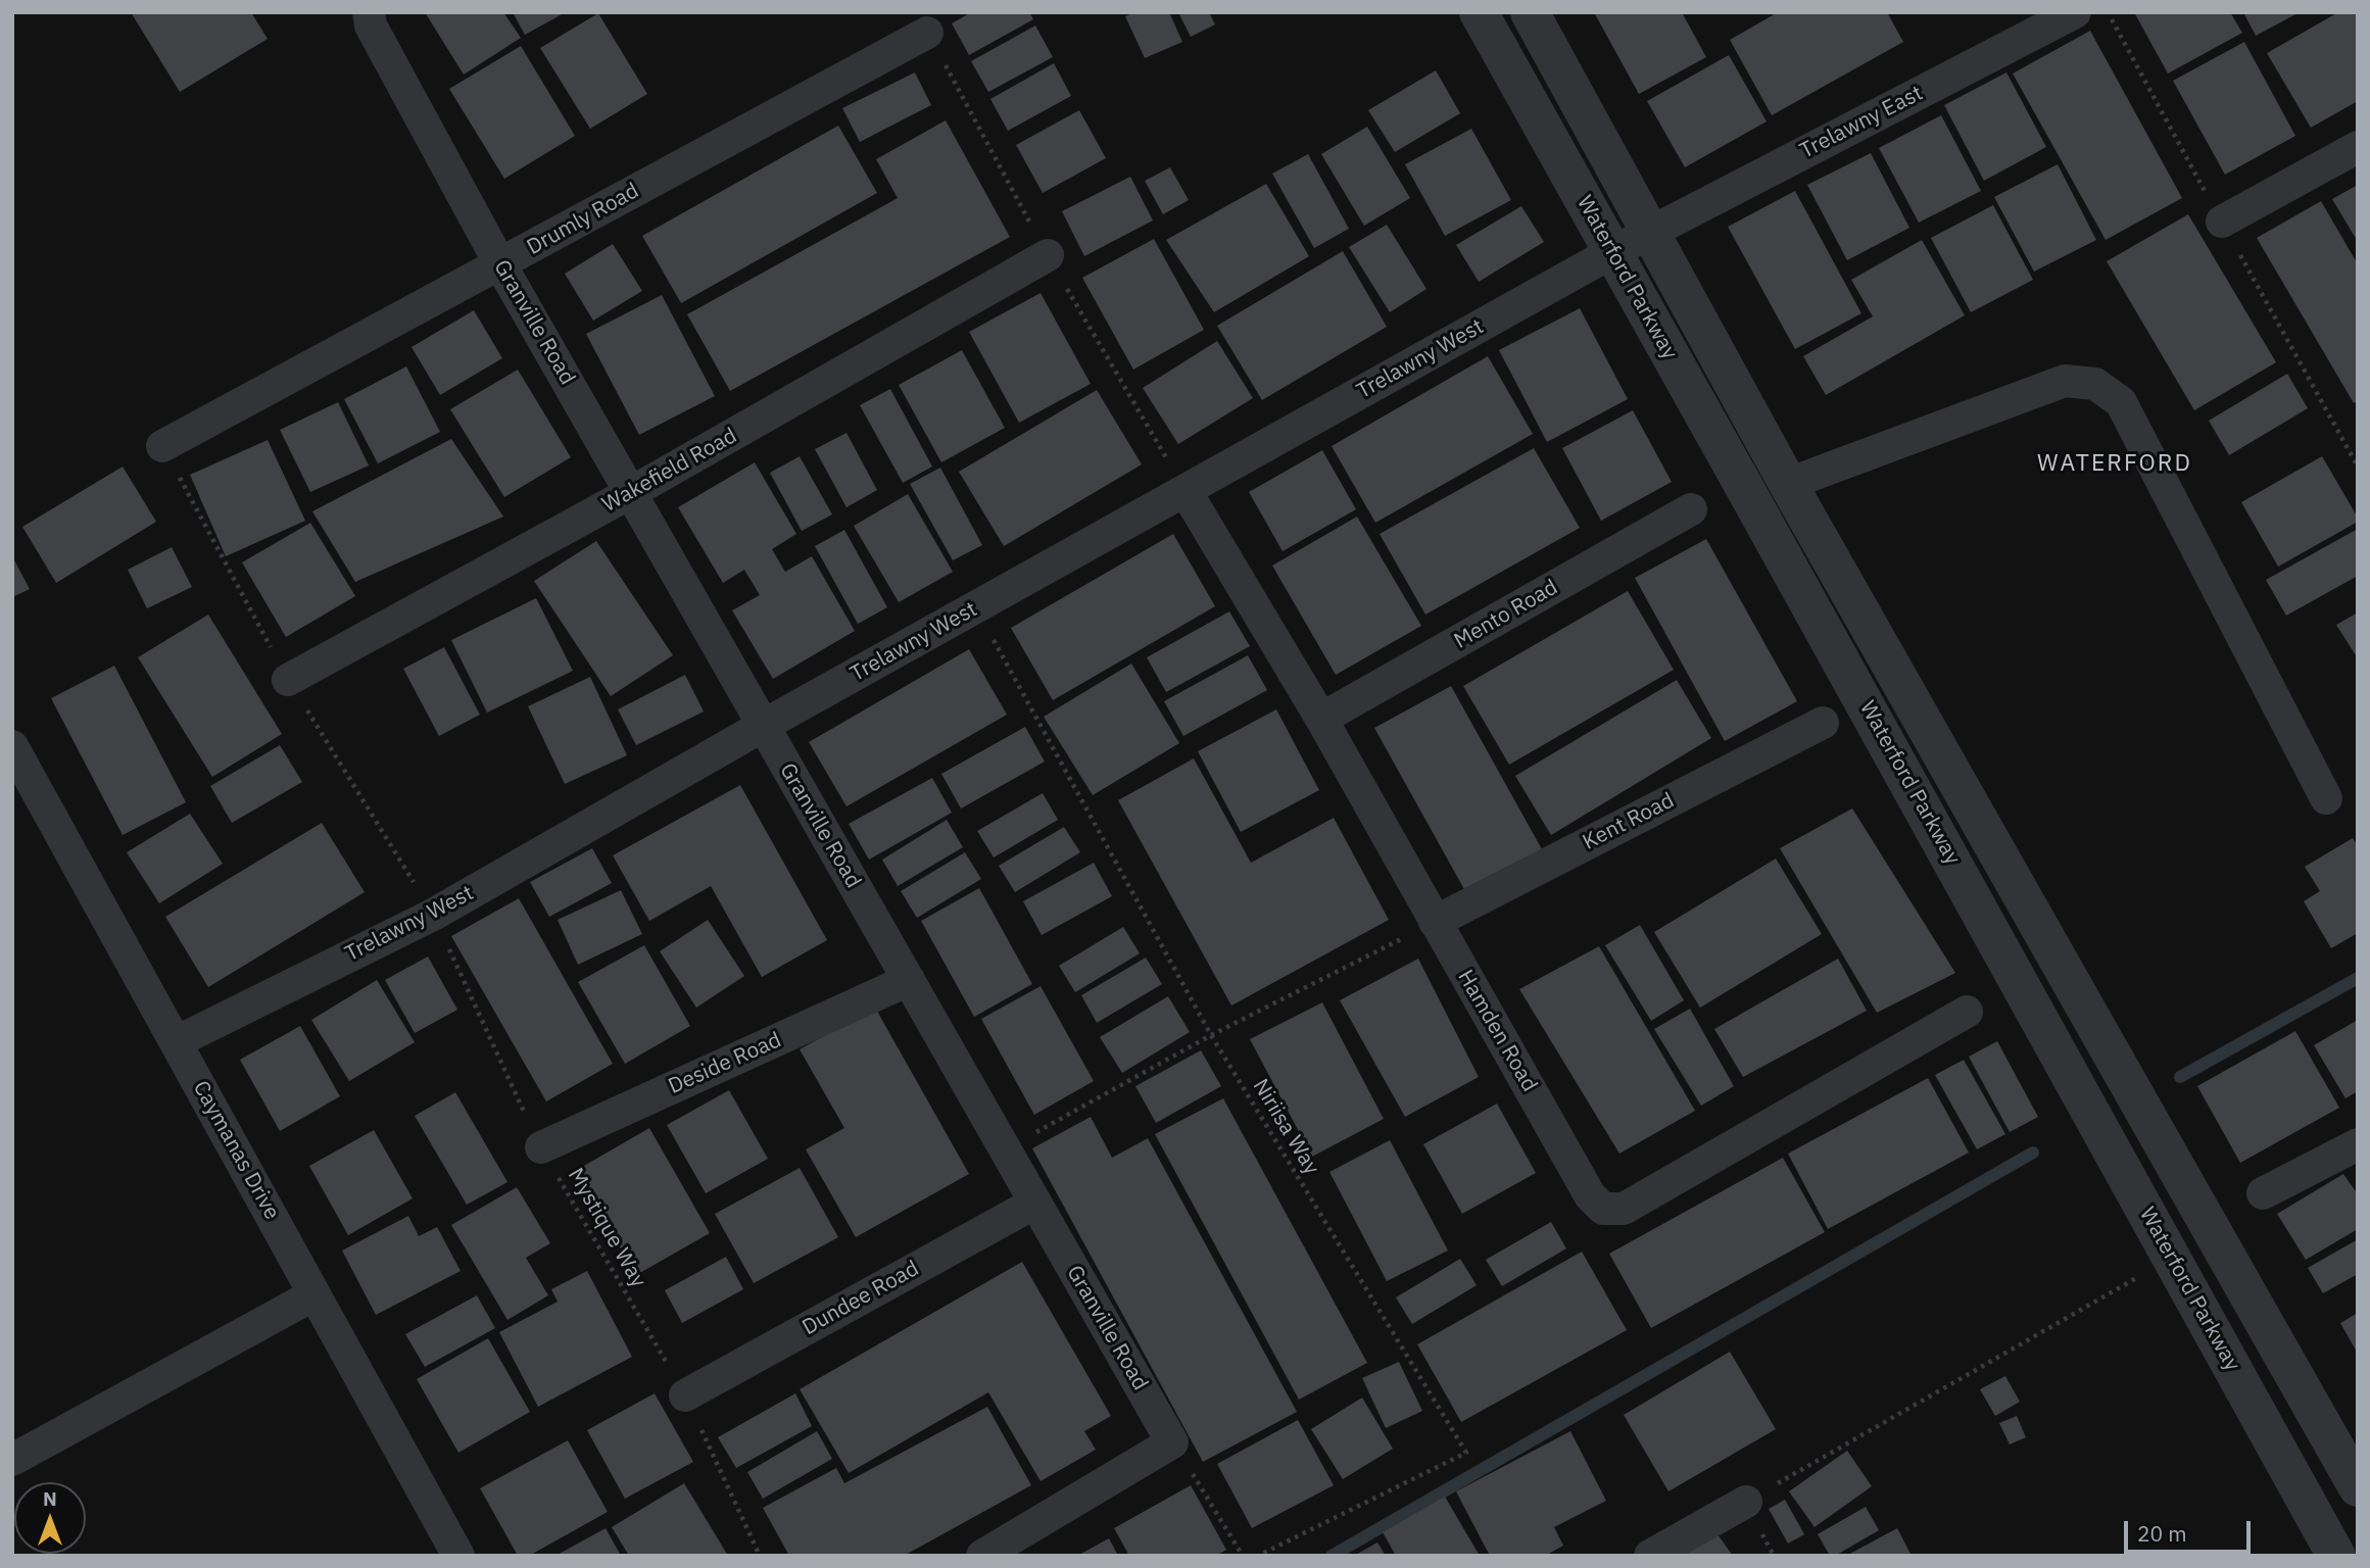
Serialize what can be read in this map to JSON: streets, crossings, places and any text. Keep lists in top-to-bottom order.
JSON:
{
  "streets": {
    "street": [
      "Trelawny East",
      "Drumly Road",
      "Waterford Parkway",
      "Granville Road",
      "Trelawny West",
      "Wakefield Road",
      "Mento Road",
      "Kent Road",
      "Hamden Road",
      "Deside Road",
      "Caymanas Drive",
      "Dundee Road"
    ],
    "path": ["Niriisa Way", "Mystique Way"]
  },
  "crossings": [
    ["Trelawny East", "Waterford Parkway"],
    ["Trelawny East", "Trelawny West"],
    ["Drumly Road", "Granville Road"],
    ["Waterford Parkway", "Trelawny West"],
    ["Granville Road", "Trelawny West"],
    ["Granville Road", "Wakefield Road"],
    ["Granville Road", "Deside Road"],
    ["Granville Road", "Dundee Road"],
    ["Trelawny West", "Hamden Road"],
    ["Trelawny West", "Niriisa Way"],
    ["Trelawny West", "Caymanas Drive"],
    ["Trelawny West", "Mystique Way"],
    ["Mento Road", "Hamden Road"],
    ["Kent Road", "Hamden Road"],
    ["Deside Road", "Mystique Way"],
    ["Mystique Way", "Dundee Road"]
  ],
  "districts": ["WATERFORD"],
  "scale_bar": "20 m",
  "north": "top"
}
